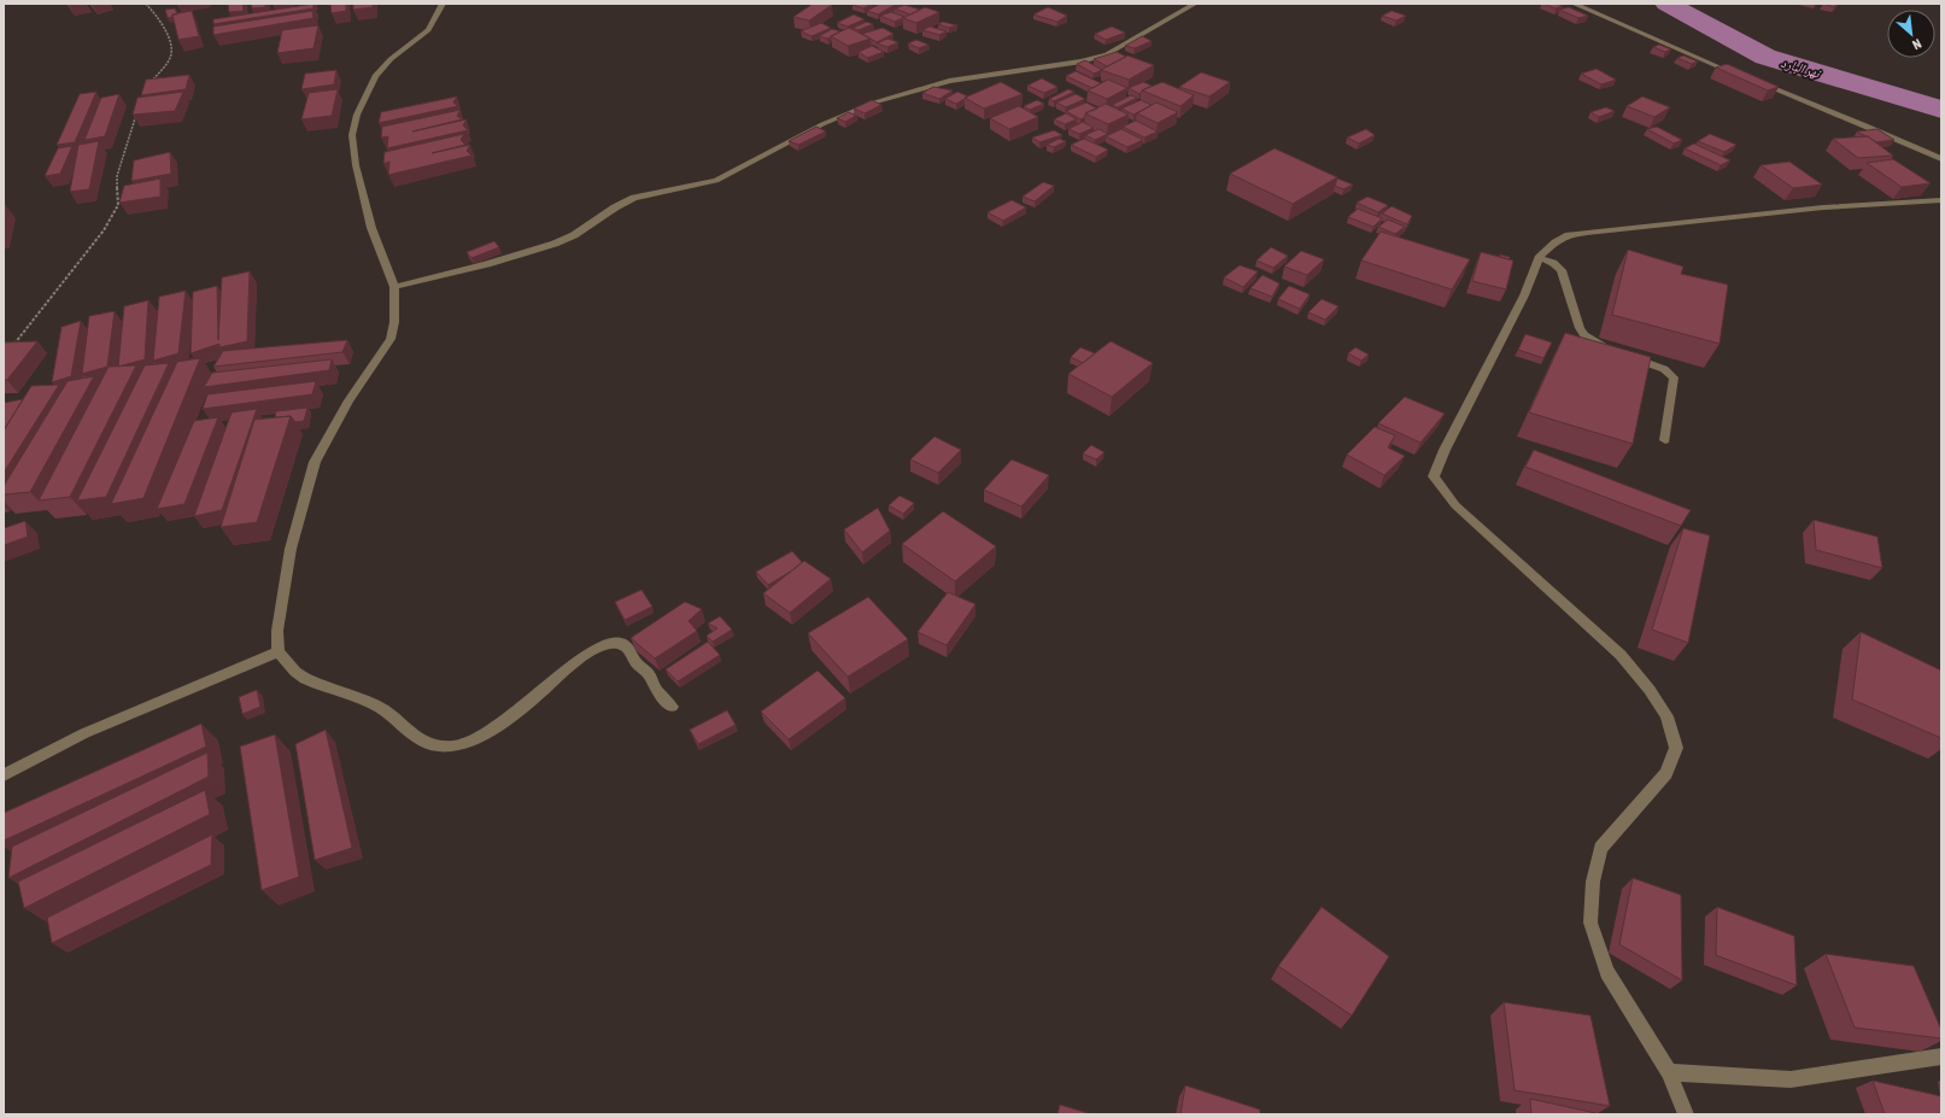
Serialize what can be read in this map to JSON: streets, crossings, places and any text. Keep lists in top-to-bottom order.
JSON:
{
  "water": ["نهر البارد"],
  "north": "bottom right"
}
